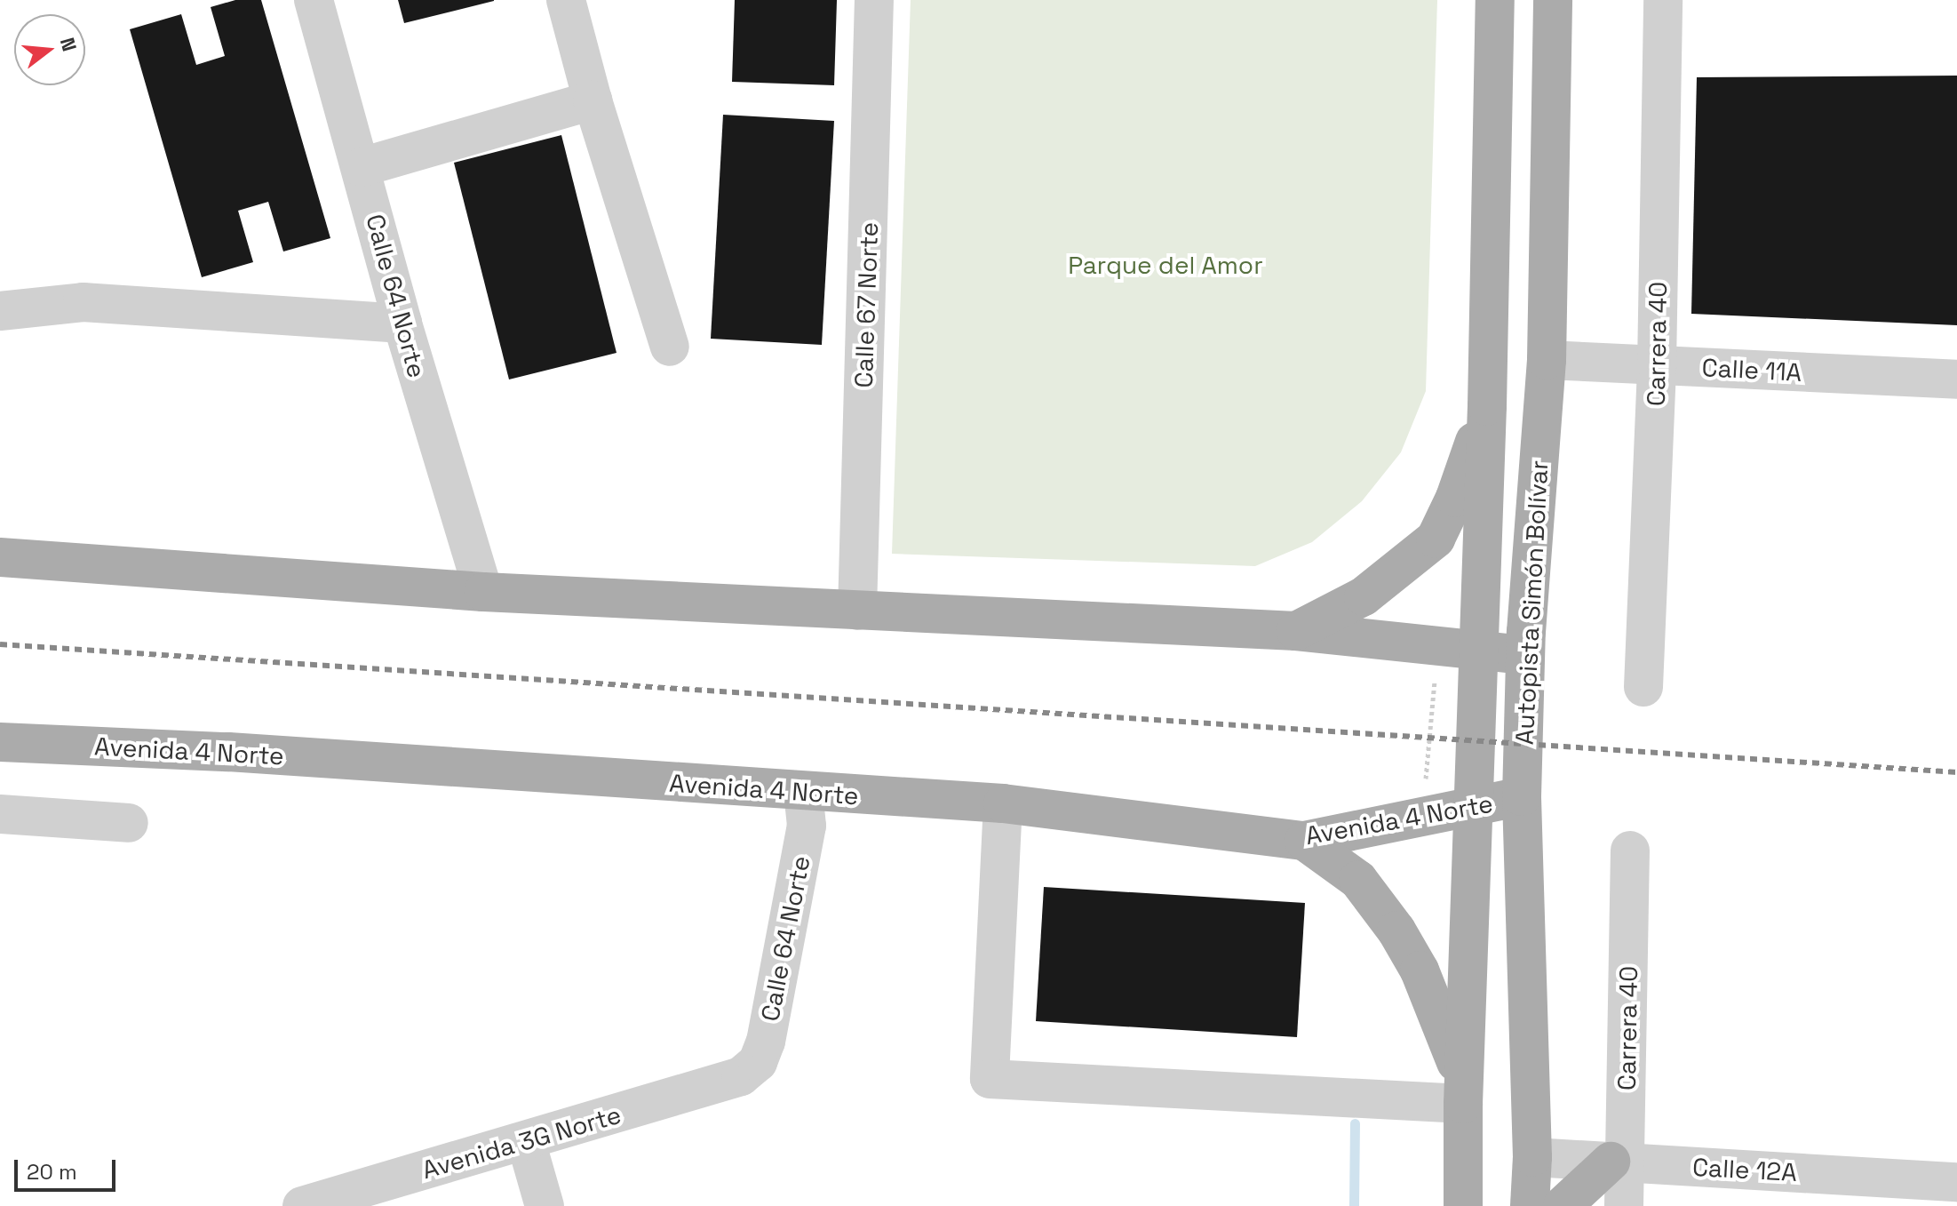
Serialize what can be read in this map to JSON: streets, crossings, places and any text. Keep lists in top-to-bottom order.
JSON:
{
  "streets": {
    "main road": ["Autopista Simón Bolívar", "Avenida 4 Norte"],
    "street": [
      "Calle 64 Norte",
      "Calle 67 Norte",
      "Carrera 40",
      "Calle 11A",
      "Avenida 3G Norte",
      "Calle 12A"
    ]
  },
  "crossings": [
    ["Calle 64 Norte", "Avenida 4 Norte"],
    ["Calle 64 Norte", "Avenida 3G Norte"],
    ["Carrera 40", "Calle 11A"],
    ["Carrera 40", "Calle 12A"],
    ["Calle 11A", "Autopista Simón Bolívar"],
    ["Autopista Simón Bolívar", "Avenida 4 Norte"],
    ["Autopista Simón Bolívar", "Calle 12A"]
  ],
  "parks": ["Parque del Amor"],
  "scale_bar": "20 m",
  "north": "right"
}
